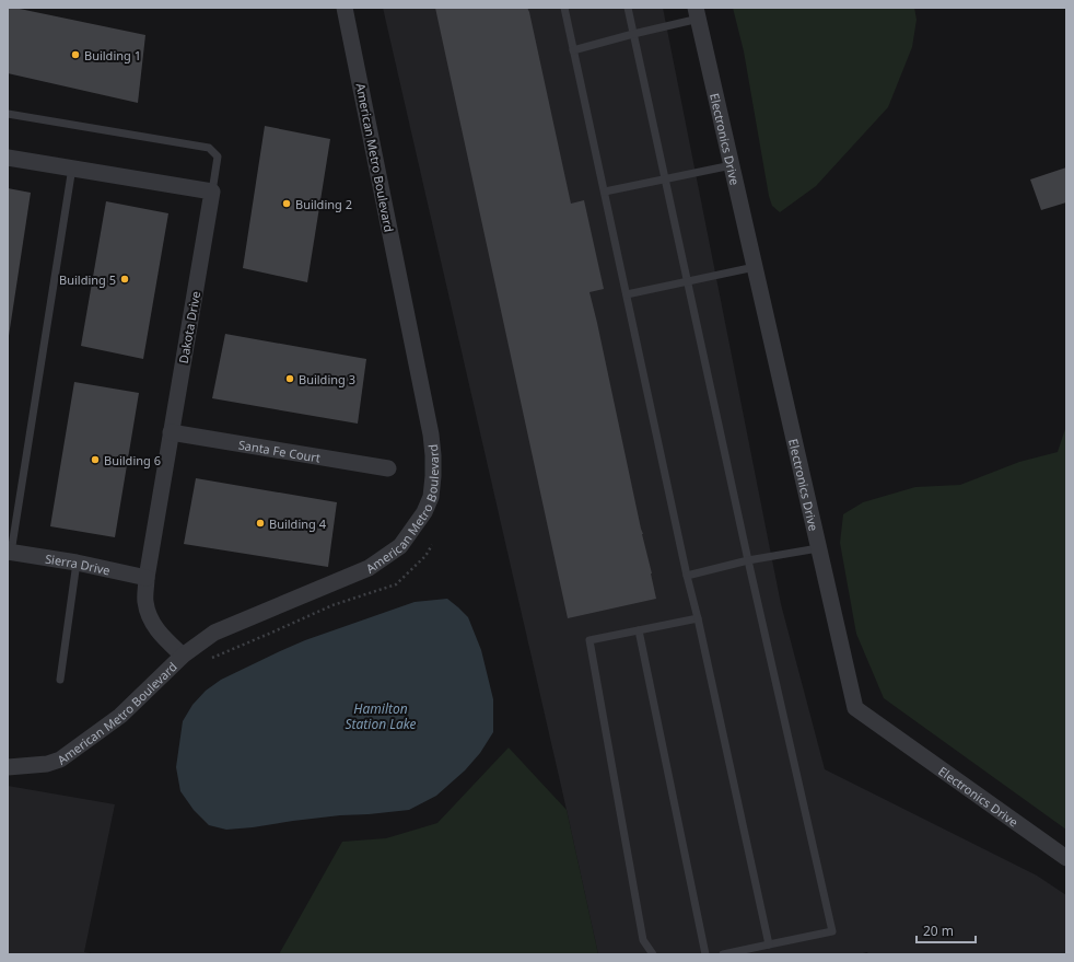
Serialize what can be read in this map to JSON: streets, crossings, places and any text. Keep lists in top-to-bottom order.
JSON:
{
  "streets": {
    "street": [
      "Electronics Drive",
      "American Metro Boulevard",
      "Dakota Drive",
      "Santa Fe Court",
      "Sierra Drive"
    ]
  },
  "crossings": [
    ["American Metro Boulevard", "Dakota Drive"],
    ["Dakota Drive", "Santa Fe Court"],
    ["Dakota Drive", "Sierra Drive"]
  ],
  "water": ["Hamilton Station Lake"],
  "places": [
    "Building 1",
    "Building 2",
    "Building 5",
    "Building 3",
    "Building 6",
    "Building 4"
  ],
  "scale_bar": "20 m"
}
